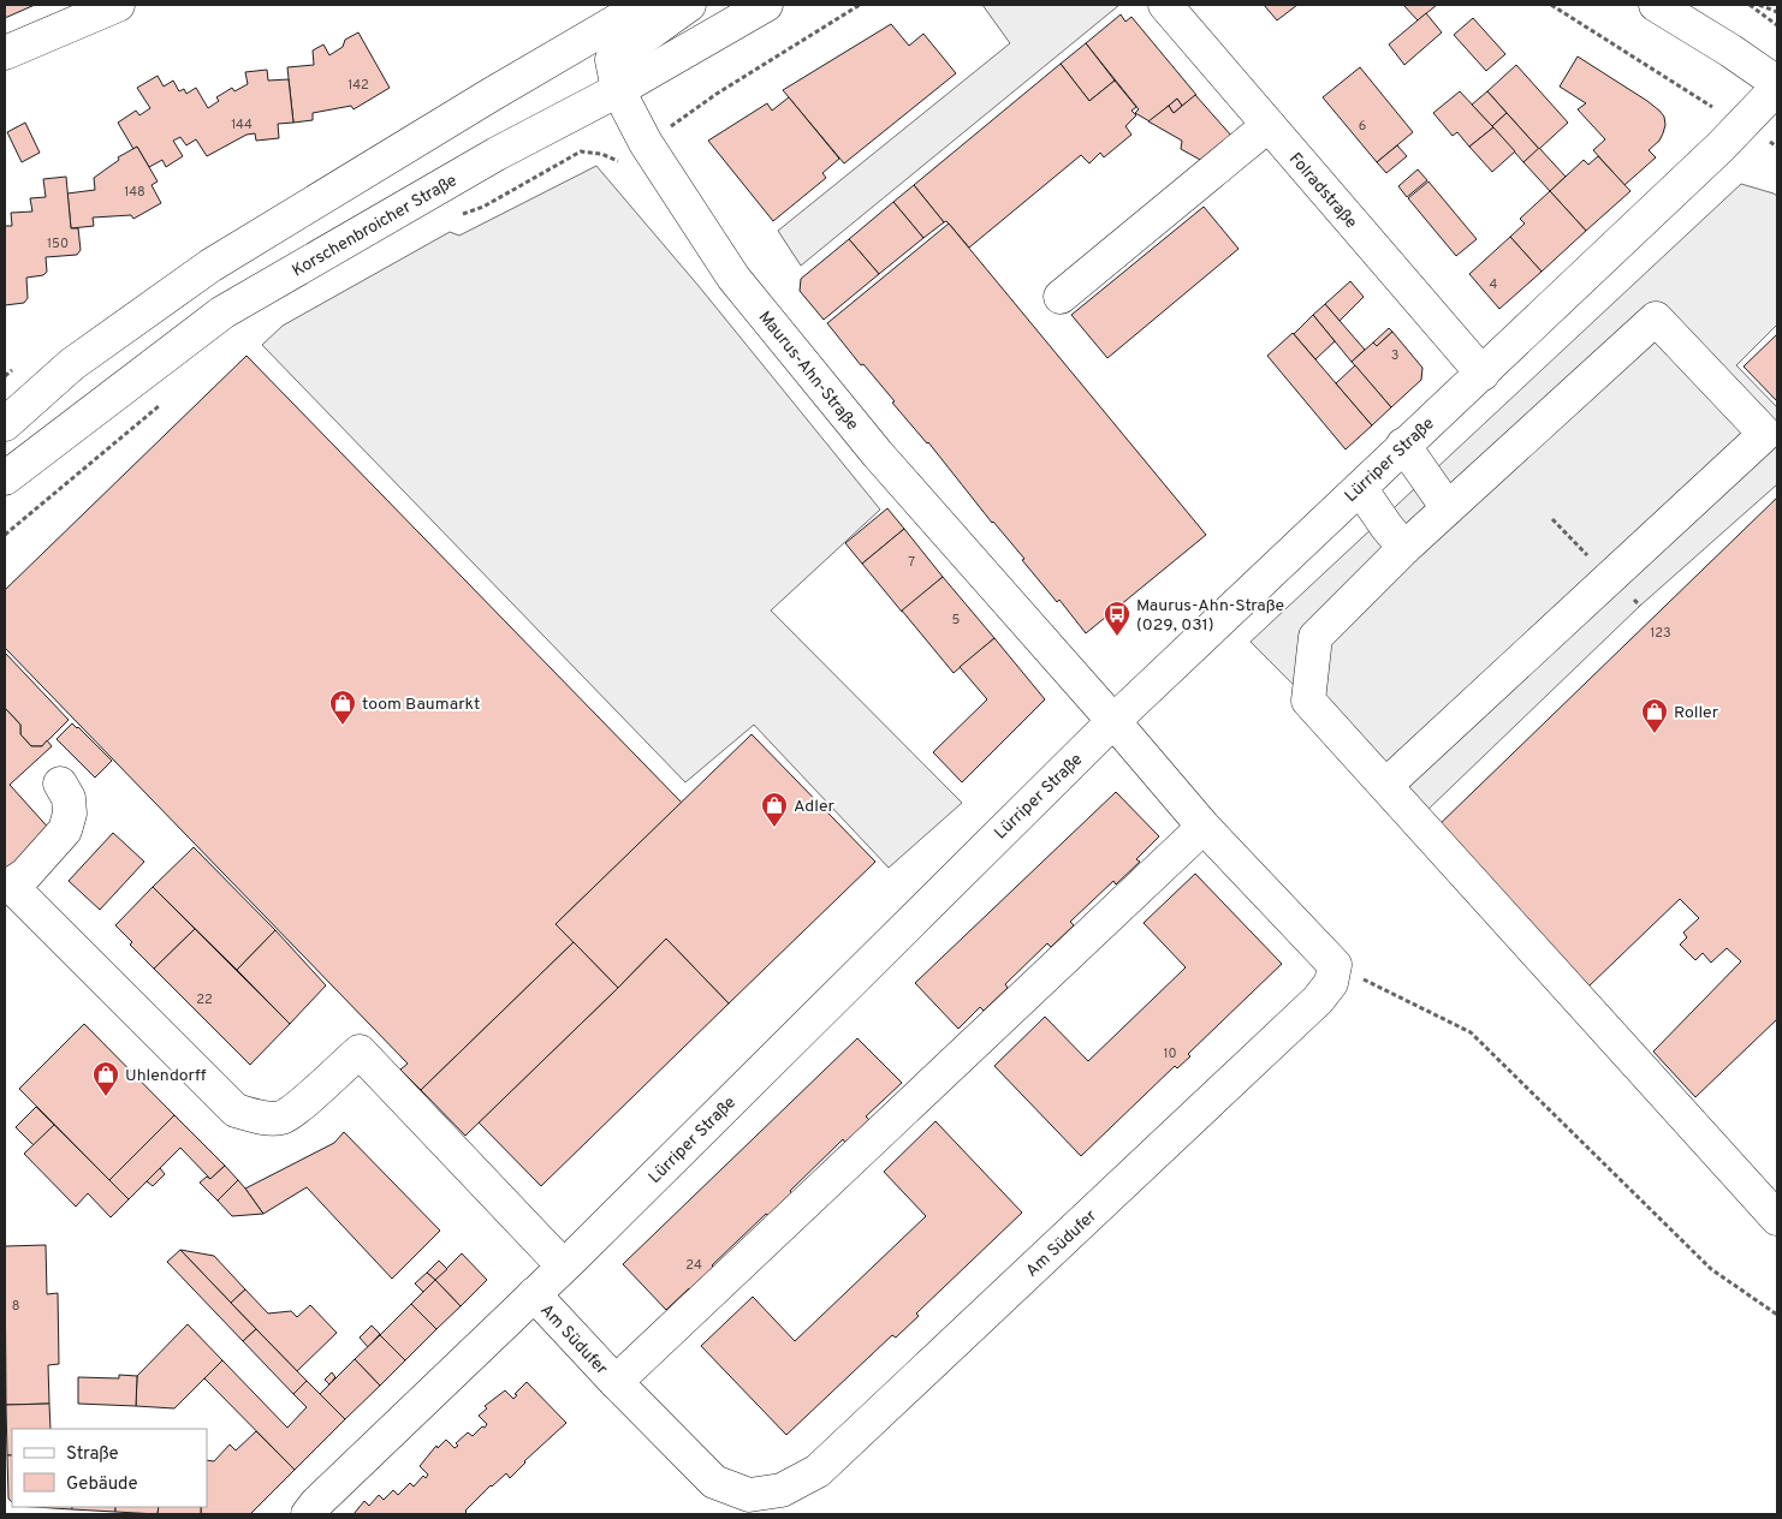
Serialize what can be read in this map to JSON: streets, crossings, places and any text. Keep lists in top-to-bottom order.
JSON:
{
  "streets": {
    "street": [
      "Folradstraße",
      "Korschenbroicher Straße",
      "Maurus-Ahn-Straße",
      "Lürriper Straße",
      "Am Südufer"
    ]
  },
  "crossings": [
    ["Folradstraße", "Lürriper Straße"],
    ["Korschenbroicher Straße", "Maurus-Ahn-Straße"],
    ["Maurus-Ahn-Straße", "Lürriper Straße"],
    ["Lürriper Straße", "Am Südufer"]
  ],
  "places": {
    "bus stop": ["Maurus-Ahn-Straße (029, 031)"],
    "shop": [
      "toom Baumarkt",
      "Roller",
      "Adler",
      "Uhlendorff"
    ]
  },
  "house_numbers": [
    "142",
    "144",
    "6",
    "148",
    "150",
    "4",
    "3",
    "7",
    "5",
    "123",
    "22",
    "10",
    "24",
    "8"
  ],
  "legend": ["Straße", "Gebäude"]
}
